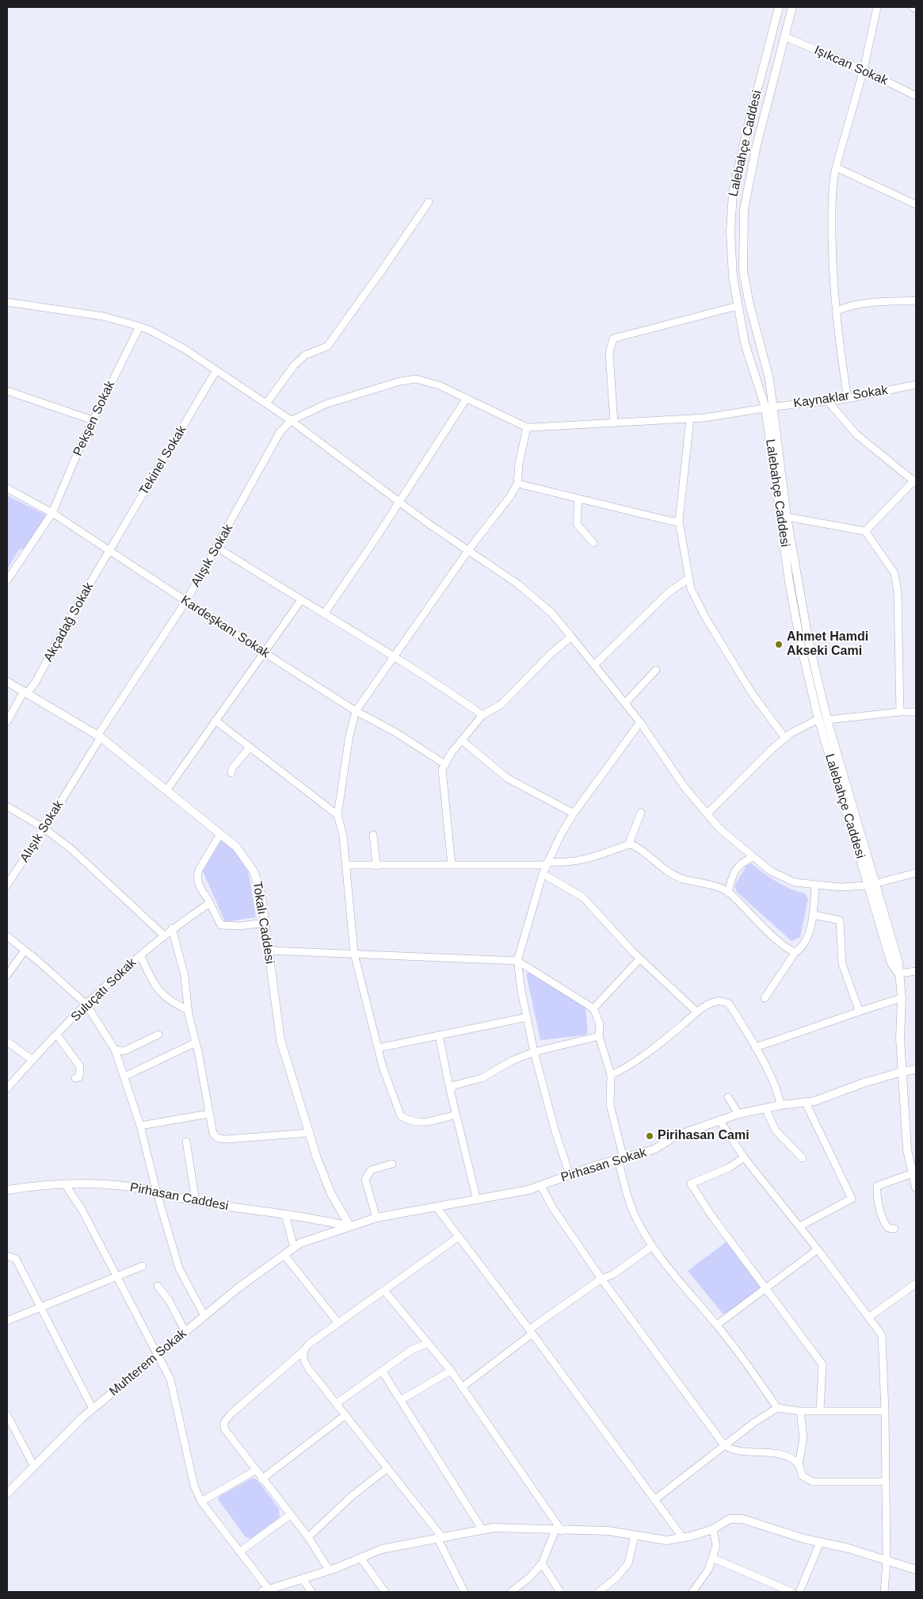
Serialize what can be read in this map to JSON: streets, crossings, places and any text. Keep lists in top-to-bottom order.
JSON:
{
  "streets": {
    "street": [
      "Işıkcan Sokak",
      "Lalebahçe Caddesi",
      "Kaynaklar Sokak",
      "Pekşen Sokak",
      "Tekinel Sokak",
      "Alışık Sokak",
      "Akçadağ Sokak",
      "Kardeşkanı Sokak",
      "Tokalı Caddesi",
      "Suluçatı Sokak",
      "Pirhasan Sokak",
      "Pirhasan Caddesi",
      "Muhterem Sokak"
    ]
  },
  "crossings": [
    ["Işıkcan Sokak", "Lalebahçe Caddesi"],
    ["Lalebahçe Caddesi", "Kaynaklar Sokak"],
    ["Lalebahçe Caddesi", "Pirhasan Sokak"],
    ["Kaynaklar Sokak", "Alışık Sokak"],
    ["Pekşen Sokak", "Kardeşkanı Sokak"],
    ["Tekinel Sokak", "Akçadağ Sokak"],
    ["Tekinel Sokak", "Kardeşkanı Sokak"],
    ["Alışık Sokak", "Kardeşkanı Sokak"],
    ["Alışık Sokak", "Tokalı Caddesi"],
    ["Akçadağ Sokak", "Kardeşkanı Sokak"],
    ["Akçadağ Sokak", "Tokalı Caddesi"],
    ["Tokalı Caddesi", "Pirhasan Sokak"],
    ["Tokalı Caddesi", "Pirhasan Caddesi"],
    ["Pirhasan Sokak", "Pirhasan Caddesi"],
    ["Pirhasan Sokak", "Muhterem Sokak"]
  ],
  "places": ["Ahmet Hamdi Akseki Cami", "Pirihasan Cami"]
}
